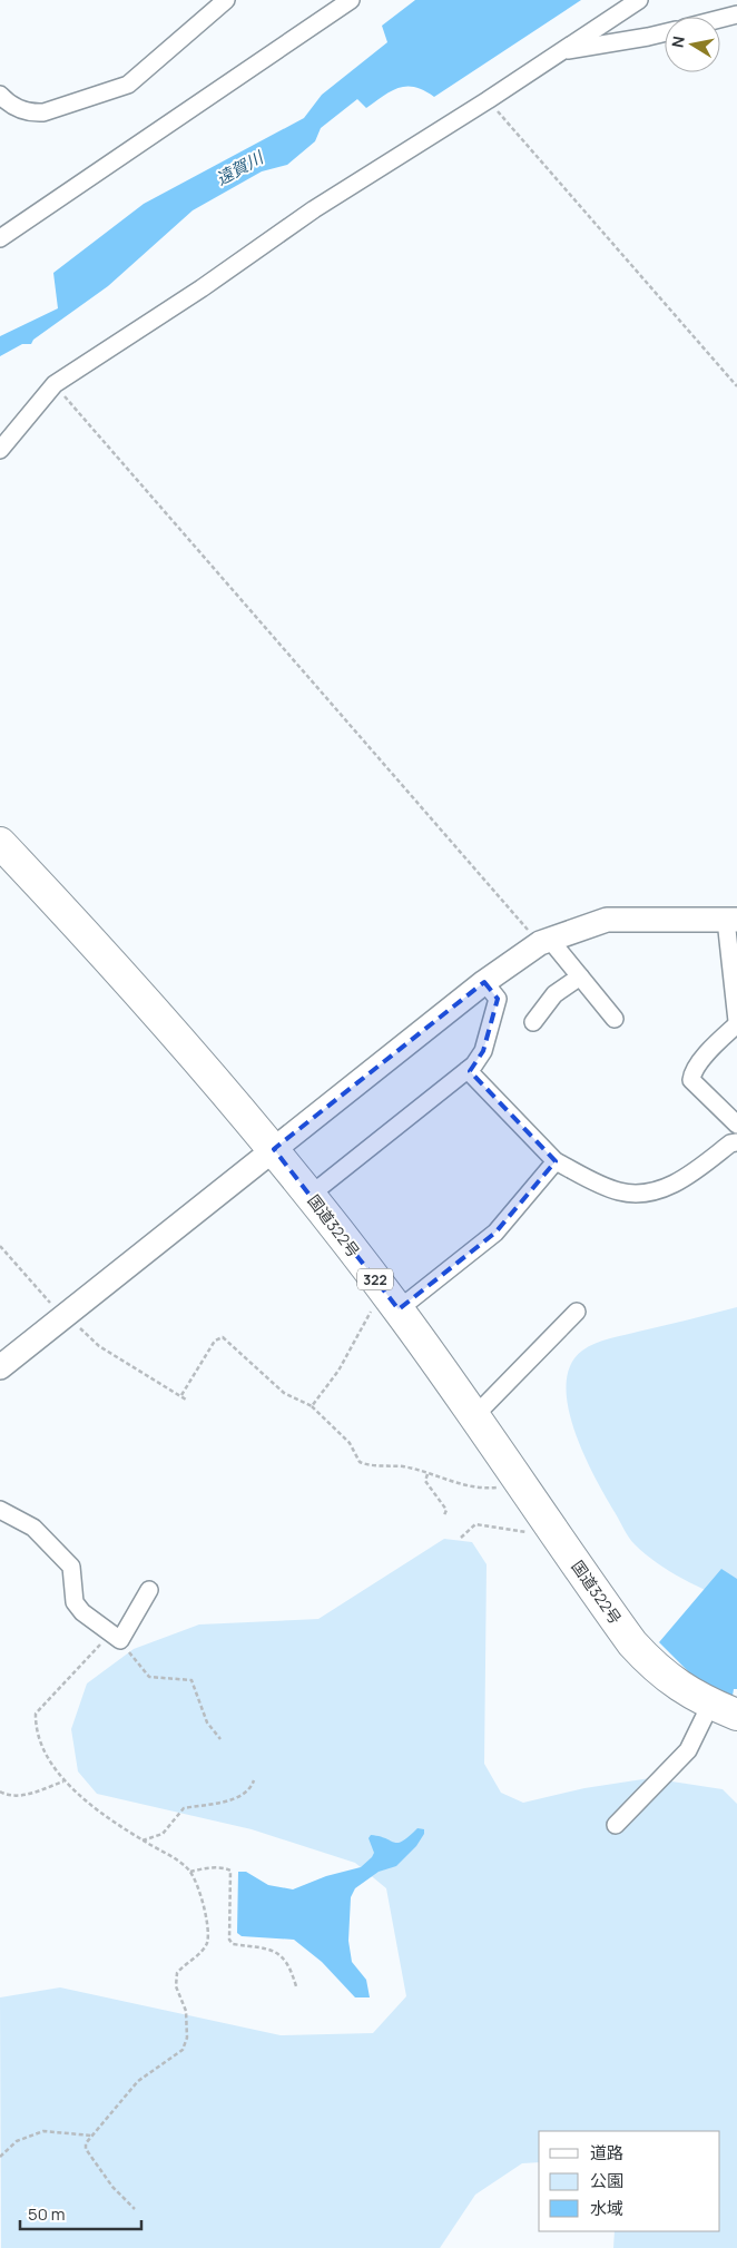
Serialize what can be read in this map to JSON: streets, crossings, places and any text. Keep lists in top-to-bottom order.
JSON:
{
  "streets": {
    "highway": ["国道322号", "322"]
  },
  "water": ["遠賀川"],
  "legend": ["道路", "公園", "水域"],
  "scale_bar": "50 m",
  "north": "left"
}
